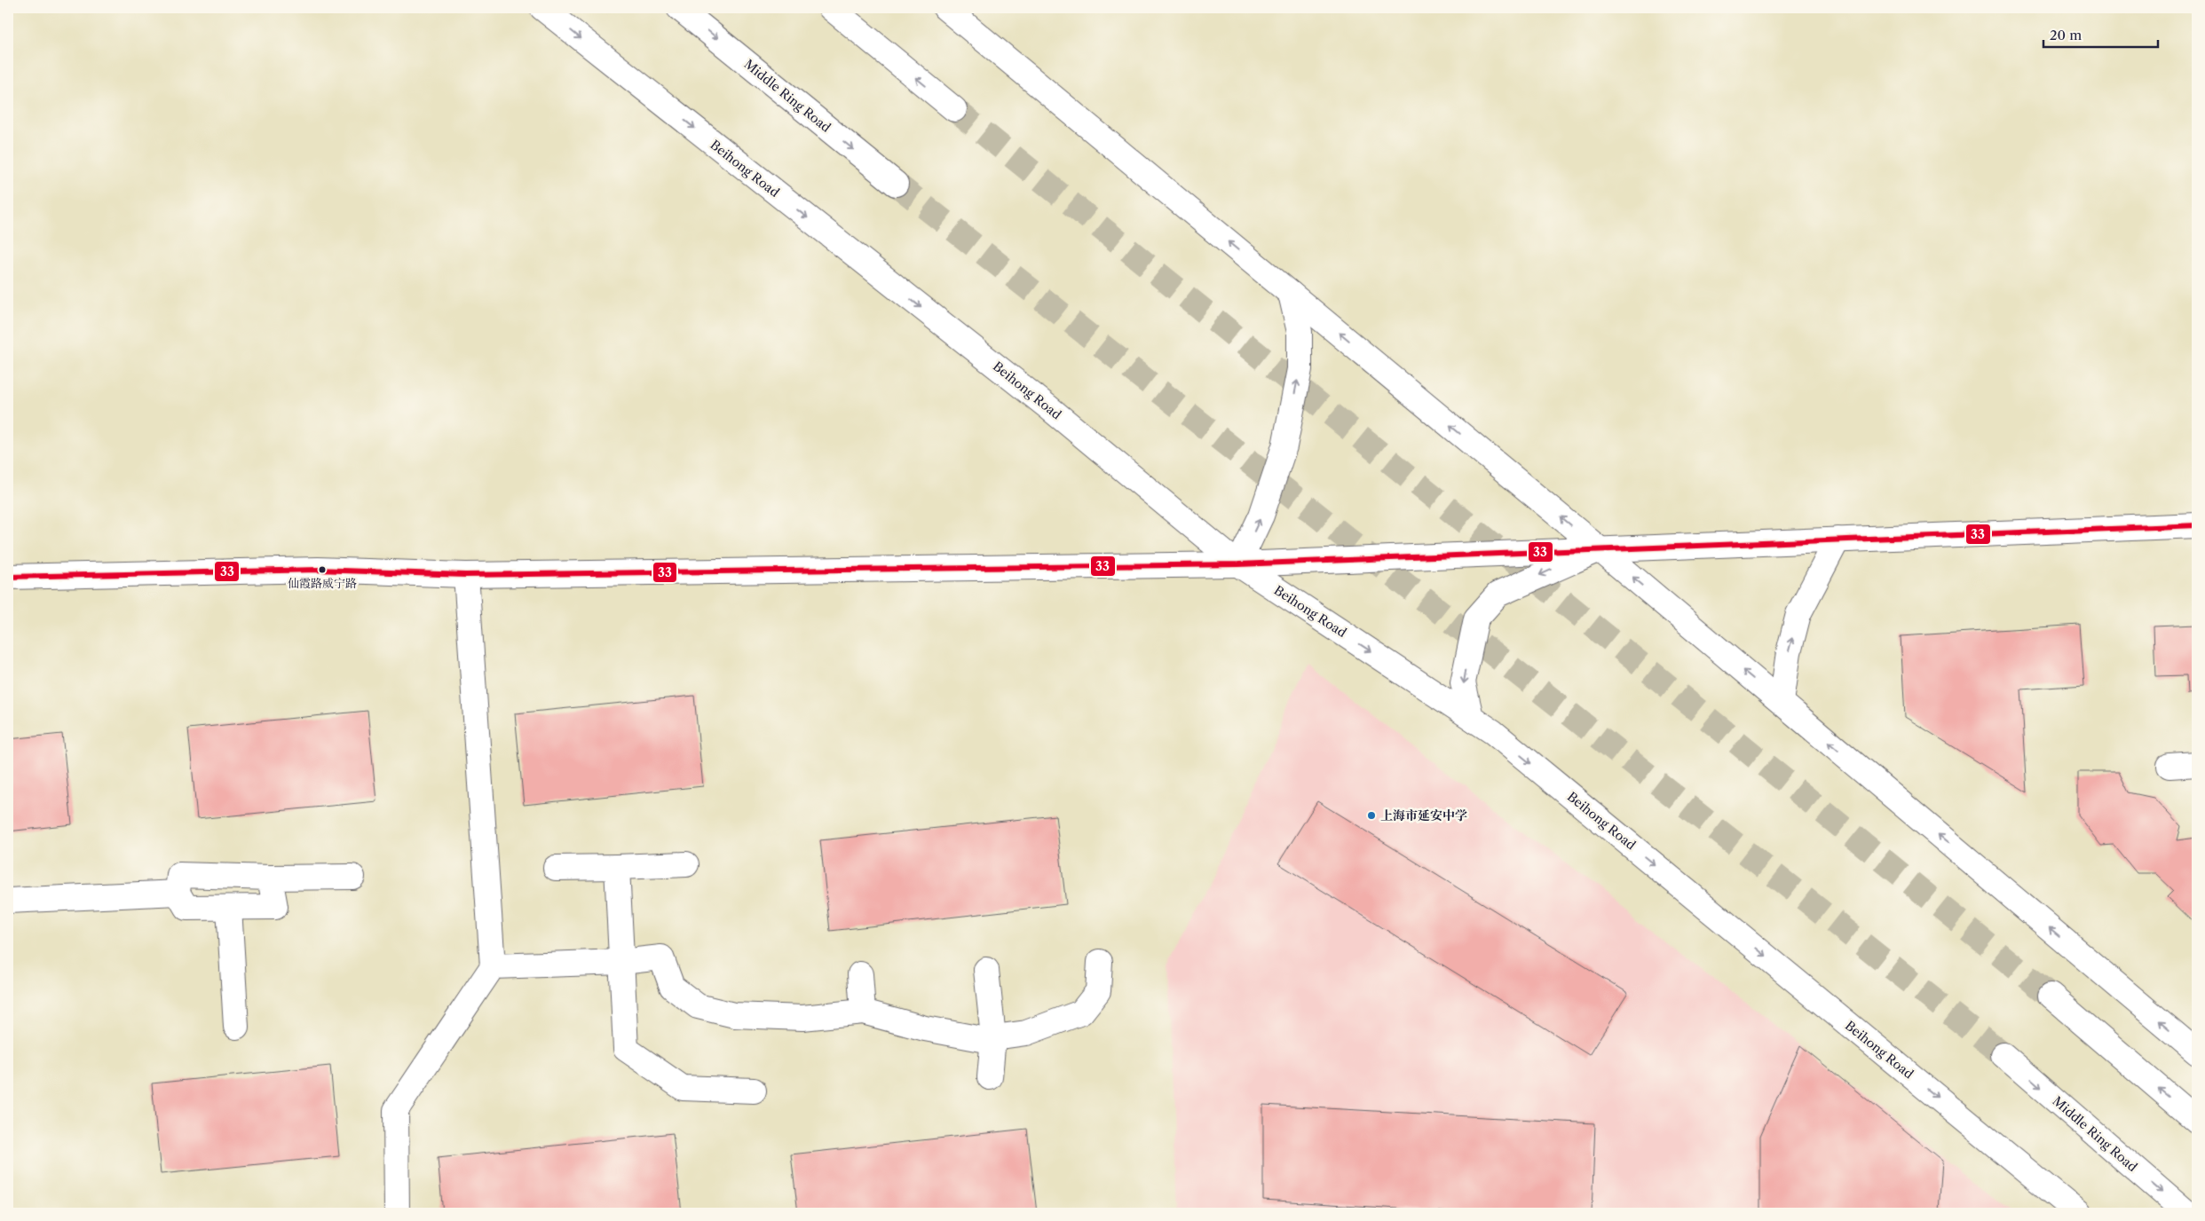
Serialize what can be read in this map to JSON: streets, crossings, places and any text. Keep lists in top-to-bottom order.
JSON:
{
  "streets": {
    "main road": ["Middle Ring Road", "Beihong Road"]
  },
  "places": ["仙霞路威宁路", "上海市延安中学"],
  "lines": ["transit line 33"],
  "scale_bar": "20 m"
}
